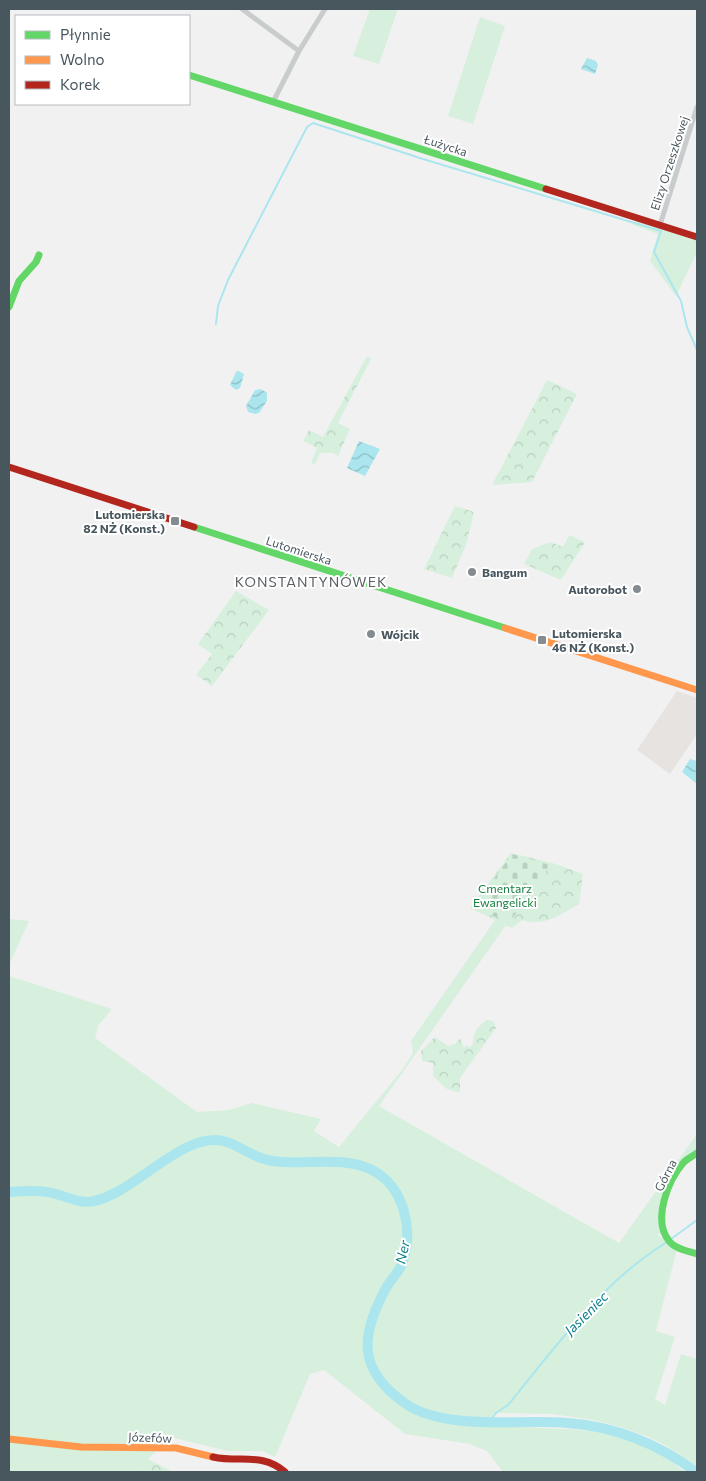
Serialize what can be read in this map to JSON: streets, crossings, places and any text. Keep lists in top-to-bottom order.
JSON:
{
  "streets": {
    "street": [
      "Łużycka",
      "Elizy Orzeszkowej",
      "Lutomierska",
      "Górna",
      "Józefów"
    ]
  },
  "crossings": [
    ["Łużycka", "Elizy Orzeszkowej"]
  ],
  "districts": ["KONSTANTYNÓWEK"],
  "water": ["Ner", "Jasieniec"],
  "parks": ["Cmentarz Ewangelicki"],
  "places": {
    "transit": ["Lutomierska 82 NŻ (Konst.)", "Lutomierska 46 NŻ (Konst.)"],
    "other": ["Bangum", "Autorobot", "Wójcik"]
  },
  "legend": ["Płynnie", "Wolno", "Korek"]
}
